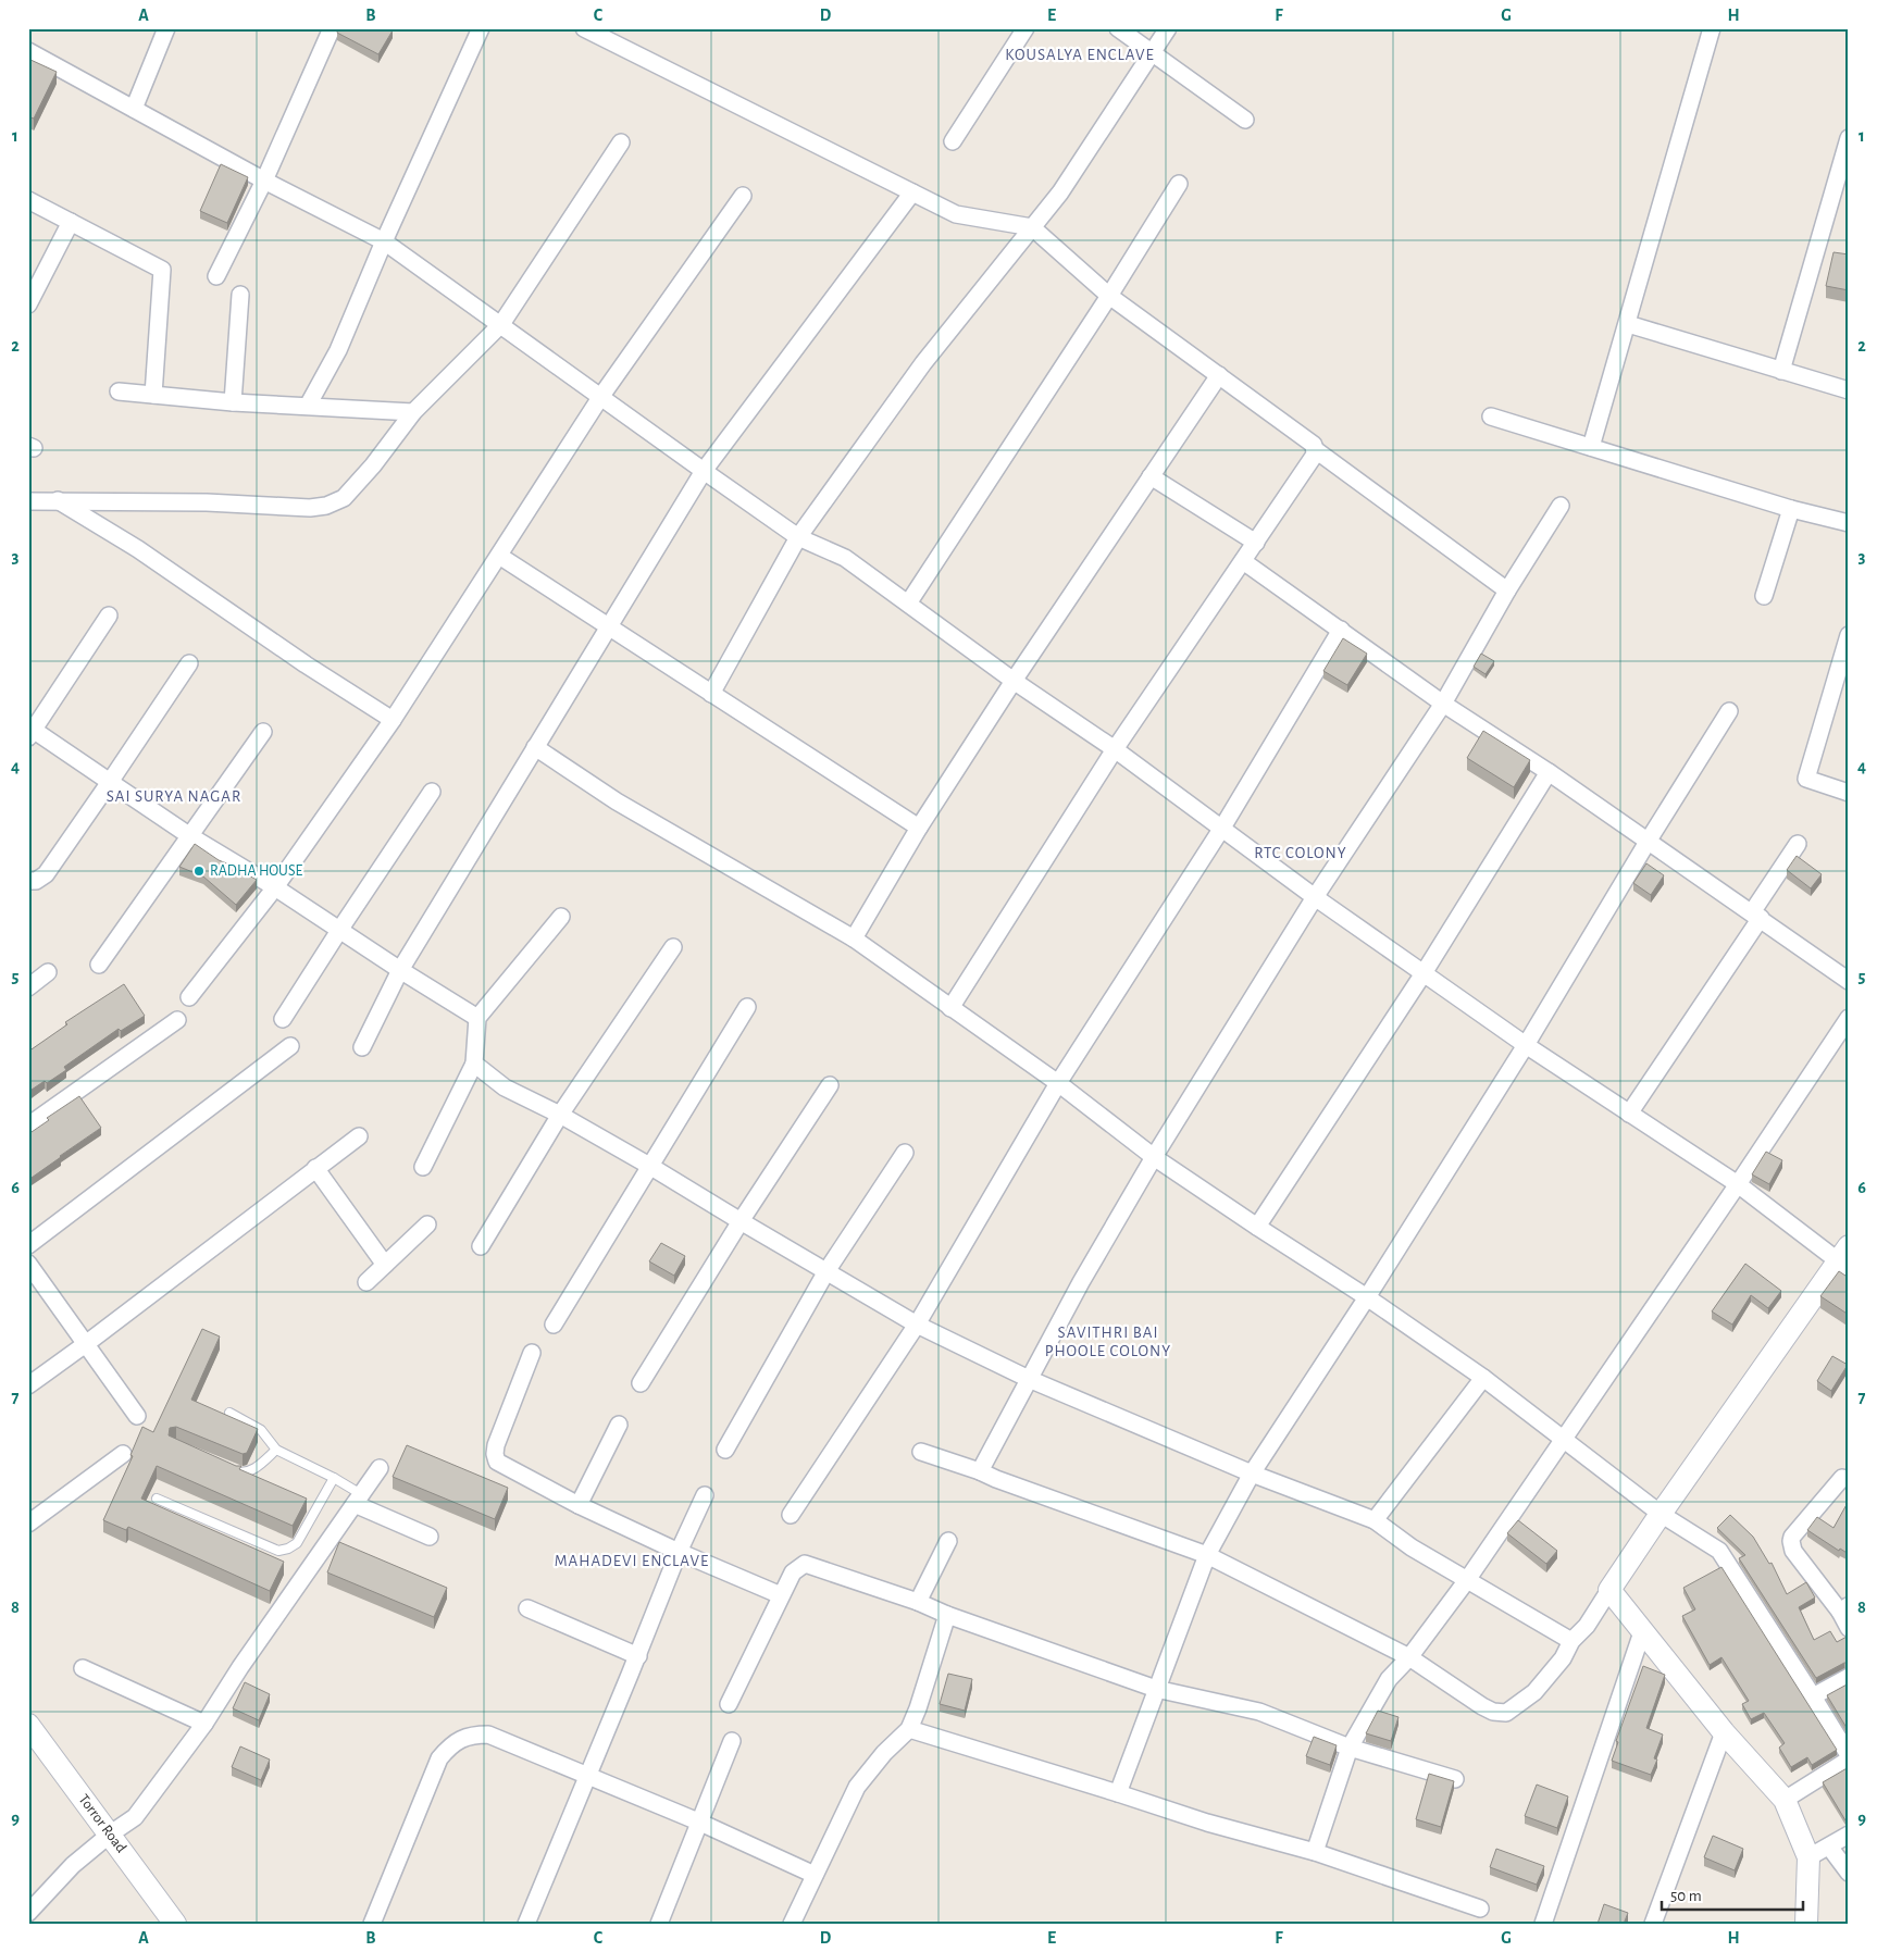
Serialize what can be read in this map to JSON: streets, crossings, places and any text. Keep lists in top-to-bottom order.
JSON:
{
  "streets": {
    "street": ["Torror Road"]
  },
  "districts": [
    "KOUSALYA ENCLAVE",
    "SAI SURYA NAGAR",
    "RTC COLONY",
    "SAVITHRI BAI PHOOLE COLONY",
    "MAHADEVI ENCLAVE"
  ],
  "places": ["RADHA HOUSE"],
  "scale_bar": "50 m",
  "grid": {
    "columns": [
      "A",
      "B",
      "C",
      "D",
      "E",
      "F",
      "G",
      "H"
    ],
    "rows": [
      "1",
      "2",
      "3",
      "4",
      "5",
      "6",
      "7",
      "8",
      "9"
    ]
  }
}
